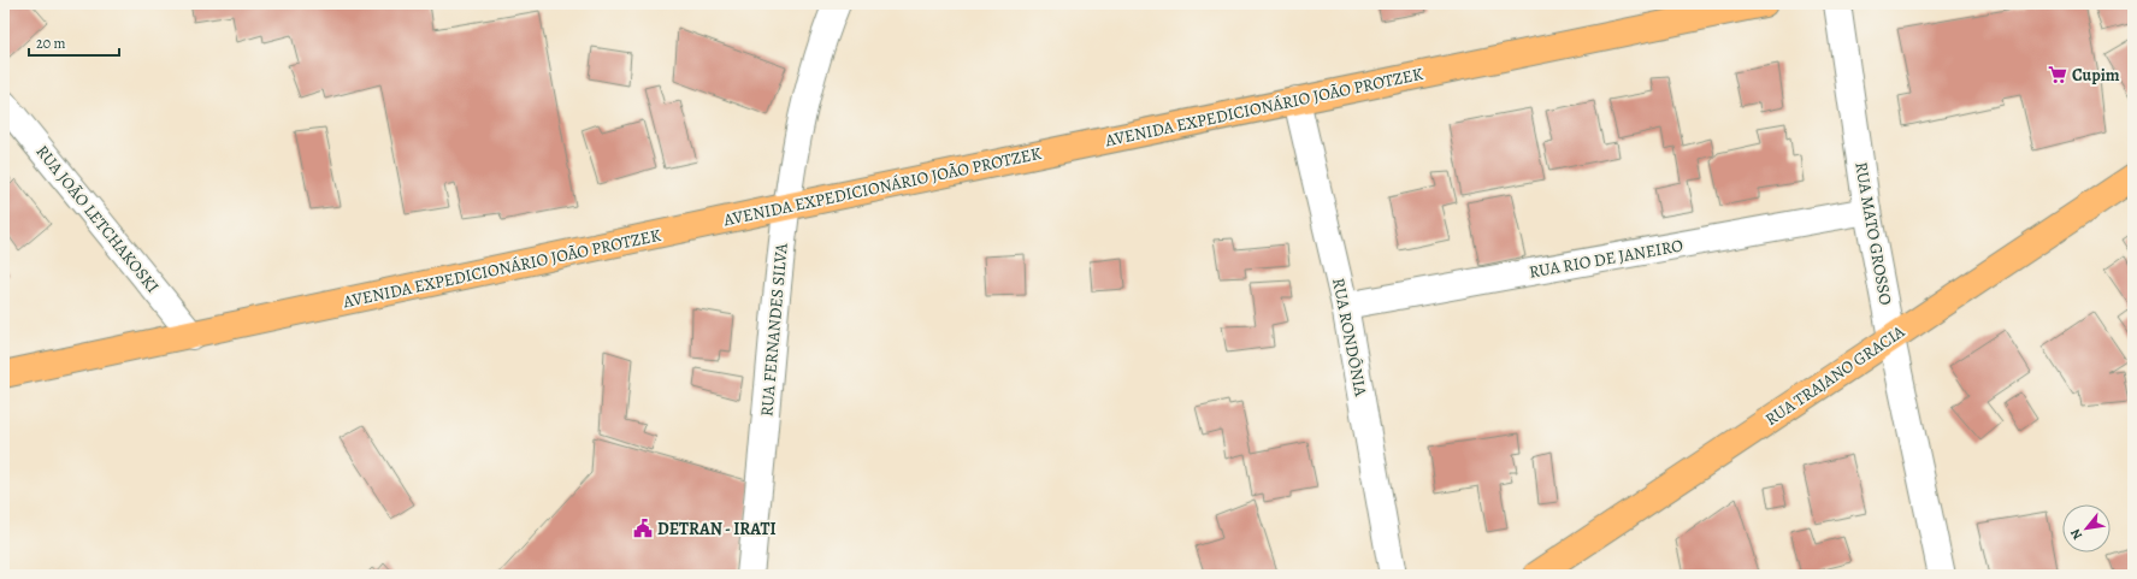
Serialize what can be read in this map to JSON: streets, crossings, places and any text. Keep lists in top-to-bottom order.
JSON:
{
  "streets": {
    "main road": ["AVENIDA EXPEDICIONÁRIO JOÃO PROTZEK", "RUA TRAJANO GRACIA"],
    "street": [
      "RUA JOÃO LETCHAKOSKI",
      "RUA MATO GROSSO",
      "RUA RIO DE JANEIRO",
      "RUA FERNANDES SILVA",
      "RUA RONDÔNIA"
    ]
  },
  "crossings": [
    ["AVENIDA EXPEDICIONÁRIO JOÃO PROTZEK", "RUA JOÃO LETCHAKOSKI"],
    ["AVENIDA EXPEDICIONÁRIO JOÃO PROTZEK", "RUA FERNANDES SILVA"],
    ["AVENIDA EXPEDICIONÁRIO JOÃO PROTZEK", "RUA RONDÔNIA"],
    ["RUA MATO GROSSO", "RUA RIO DE JANEIRO"],
    ["RUA MATO GROSSO", "RUA TRAJANO GRACIA"],
    ["RUA RIO DE JANEIRO", "RUA RONDÔNIA"]
  ],
  "places": {
    "supermarket": ["Cupim"],
    "public building": ["DETRAN - IRATI"]
  },
  "scale_bar": "20 m",
  "north": "bottom left"
}
